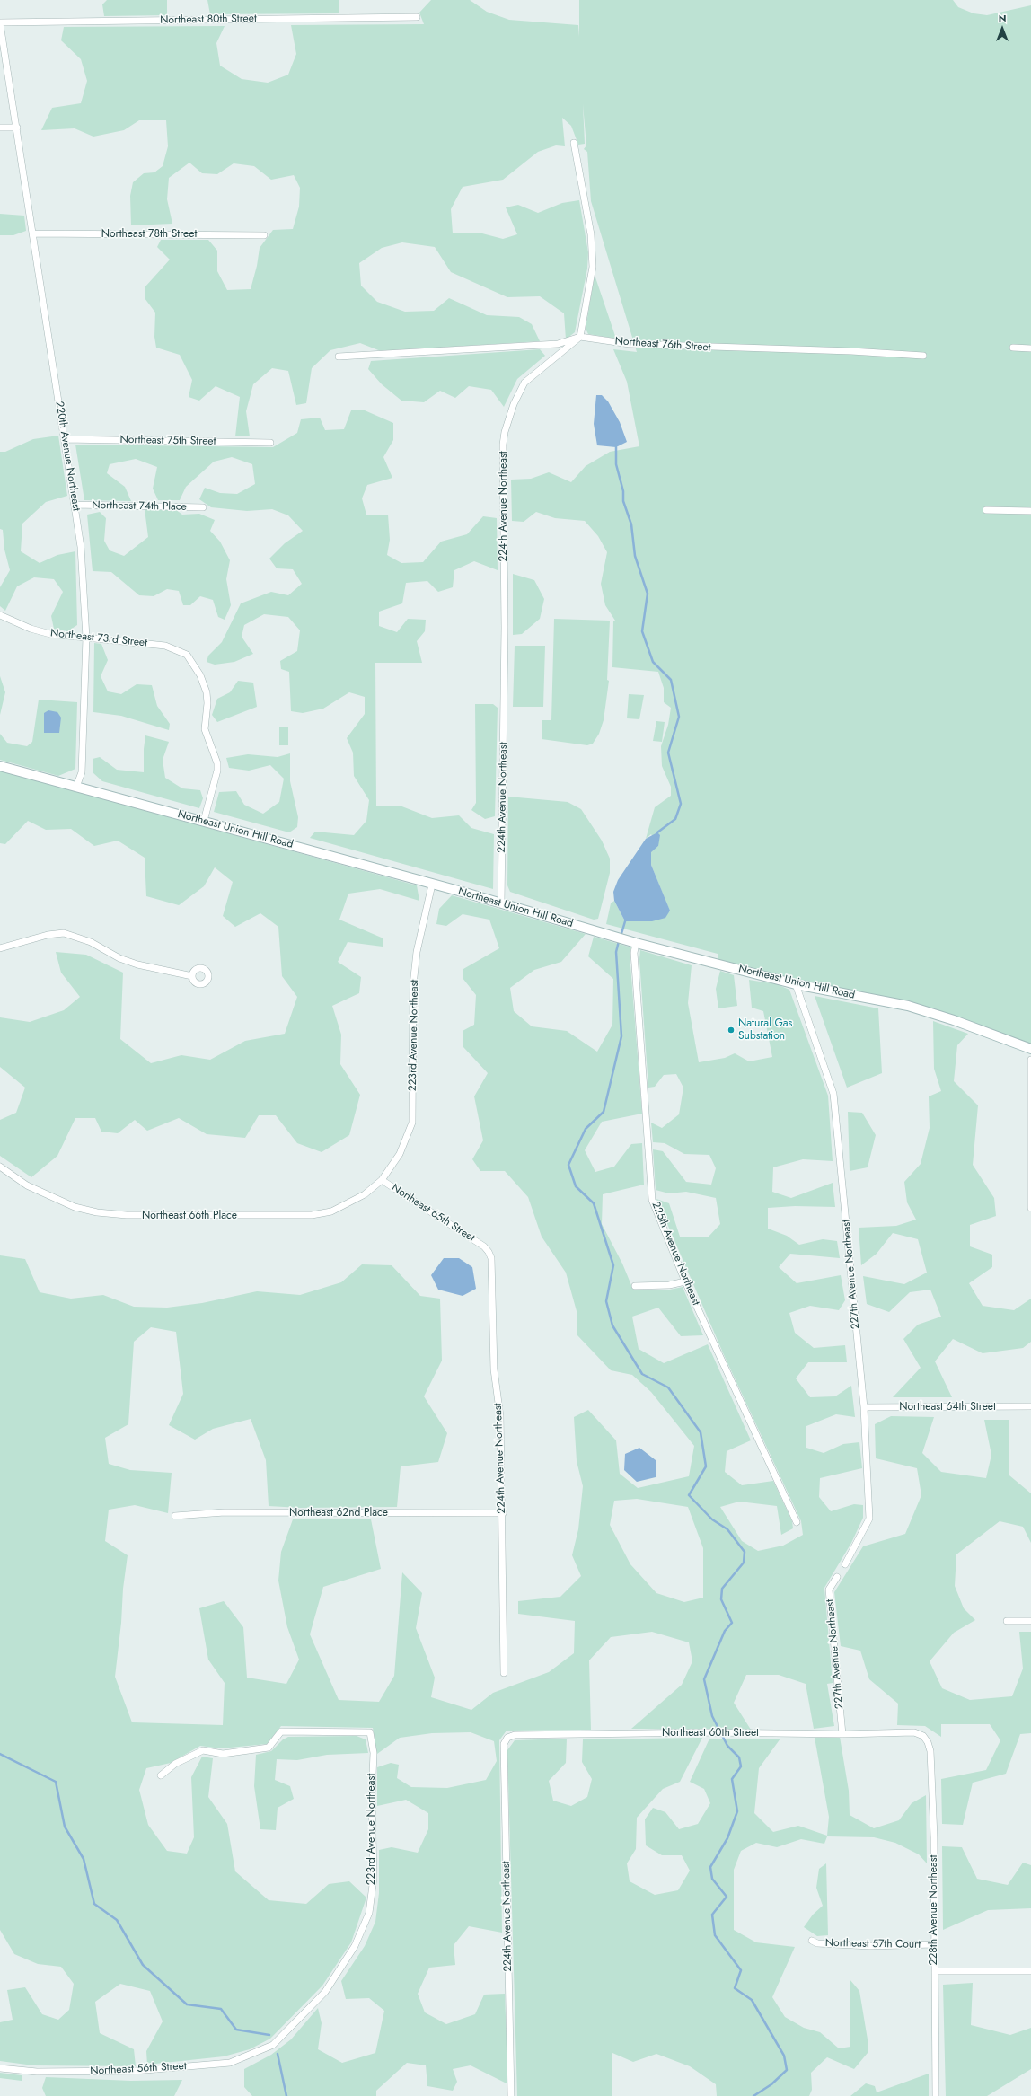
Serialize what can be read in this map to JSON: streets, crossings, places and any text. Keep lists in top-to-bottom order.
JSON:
{
  "streets": {
    "street": [
      "Northeast 80th Street",
      "Northeast 78th Street",
      "Northeast 76th Street",
      "Northeast 75th Street",
      "220th Avenue Northeast",
      "Northeast 74th Place",
      "224th Avenue Northeast",
      "Northeast 73rd Street",
      "Northeast Union Hill Road",
      "223rd Avenue Northeast",
      "Northeast 65th Street",
      "Northeast 66th Place",
      "225th Avenue Northeast",
      "227th Avenue Northeast",
      "Northeast 64th Street",
      "Northeast 62nd Place",
      "Northeast 60th Street",
      "228th Avenue Northeast",
      "Northeast 57th Court",
      "Northeast 56th Street"
    ]
  },
  "crossings": [
    ["Northeast 80th Street", "220th Avenue Northeast"],
    ["Northeast 78th Street", "220th Avenue Northeast"],
    ["Northeast 76th Street", "224th Avenue Northeast"],
    ["Northeast 75th Street", "220th Avenue Northeast"],
    ["220th Avenue Northeast", "Northeast 74th Place"],
    ["220th Avenue Northeast", "Northeast 73rd Street"],
    ["220th Avenue Northeast", "Northeast Union Hill Road"],
    ["224th Avenue Northeast", "Northeast Union Hill Road"],
    ["224th Avenue Northeast", "Northeast 65th Street"],
    ["224th Avenue Northeast", "Northeast 62nd Place"],
    ["224th Avenue Northeast", "Northeast 60th Street"],
    ["Northeast 73rd Street", "Northeast Union Hill Road"],
    ["Northeast Union Hill Road", "223rd Avenue Northeast"],
    ["Northeast Union Hill Road", "225th Avenue Northeast"],
    ["Northeast Union Hill Road", "227th Avenue Northeast"],
    ["223rd Avenue Northeast", "Northeast 65th Street"],
    ["223rd Avenue Northeast", "Northeast 66th Place"],
    ["223rd Avenue Northeast", "Northeast 56th Street"],
    ["Northeast 65th Street", "Northeast 66th Place"],
    ["227th Avenue Northeast", "Northeast 64th Street"],
    ["227th Avenue Northeast", "Northeast 60th Street"],
    ["Northeast 60th Street", "228th Avenue Northeast"],
    ["228th Avenue Northeast", "Northeast 57th Court"]
  ],
  "places": ["Natural Gas Substation"],
  "north": "top"
}
